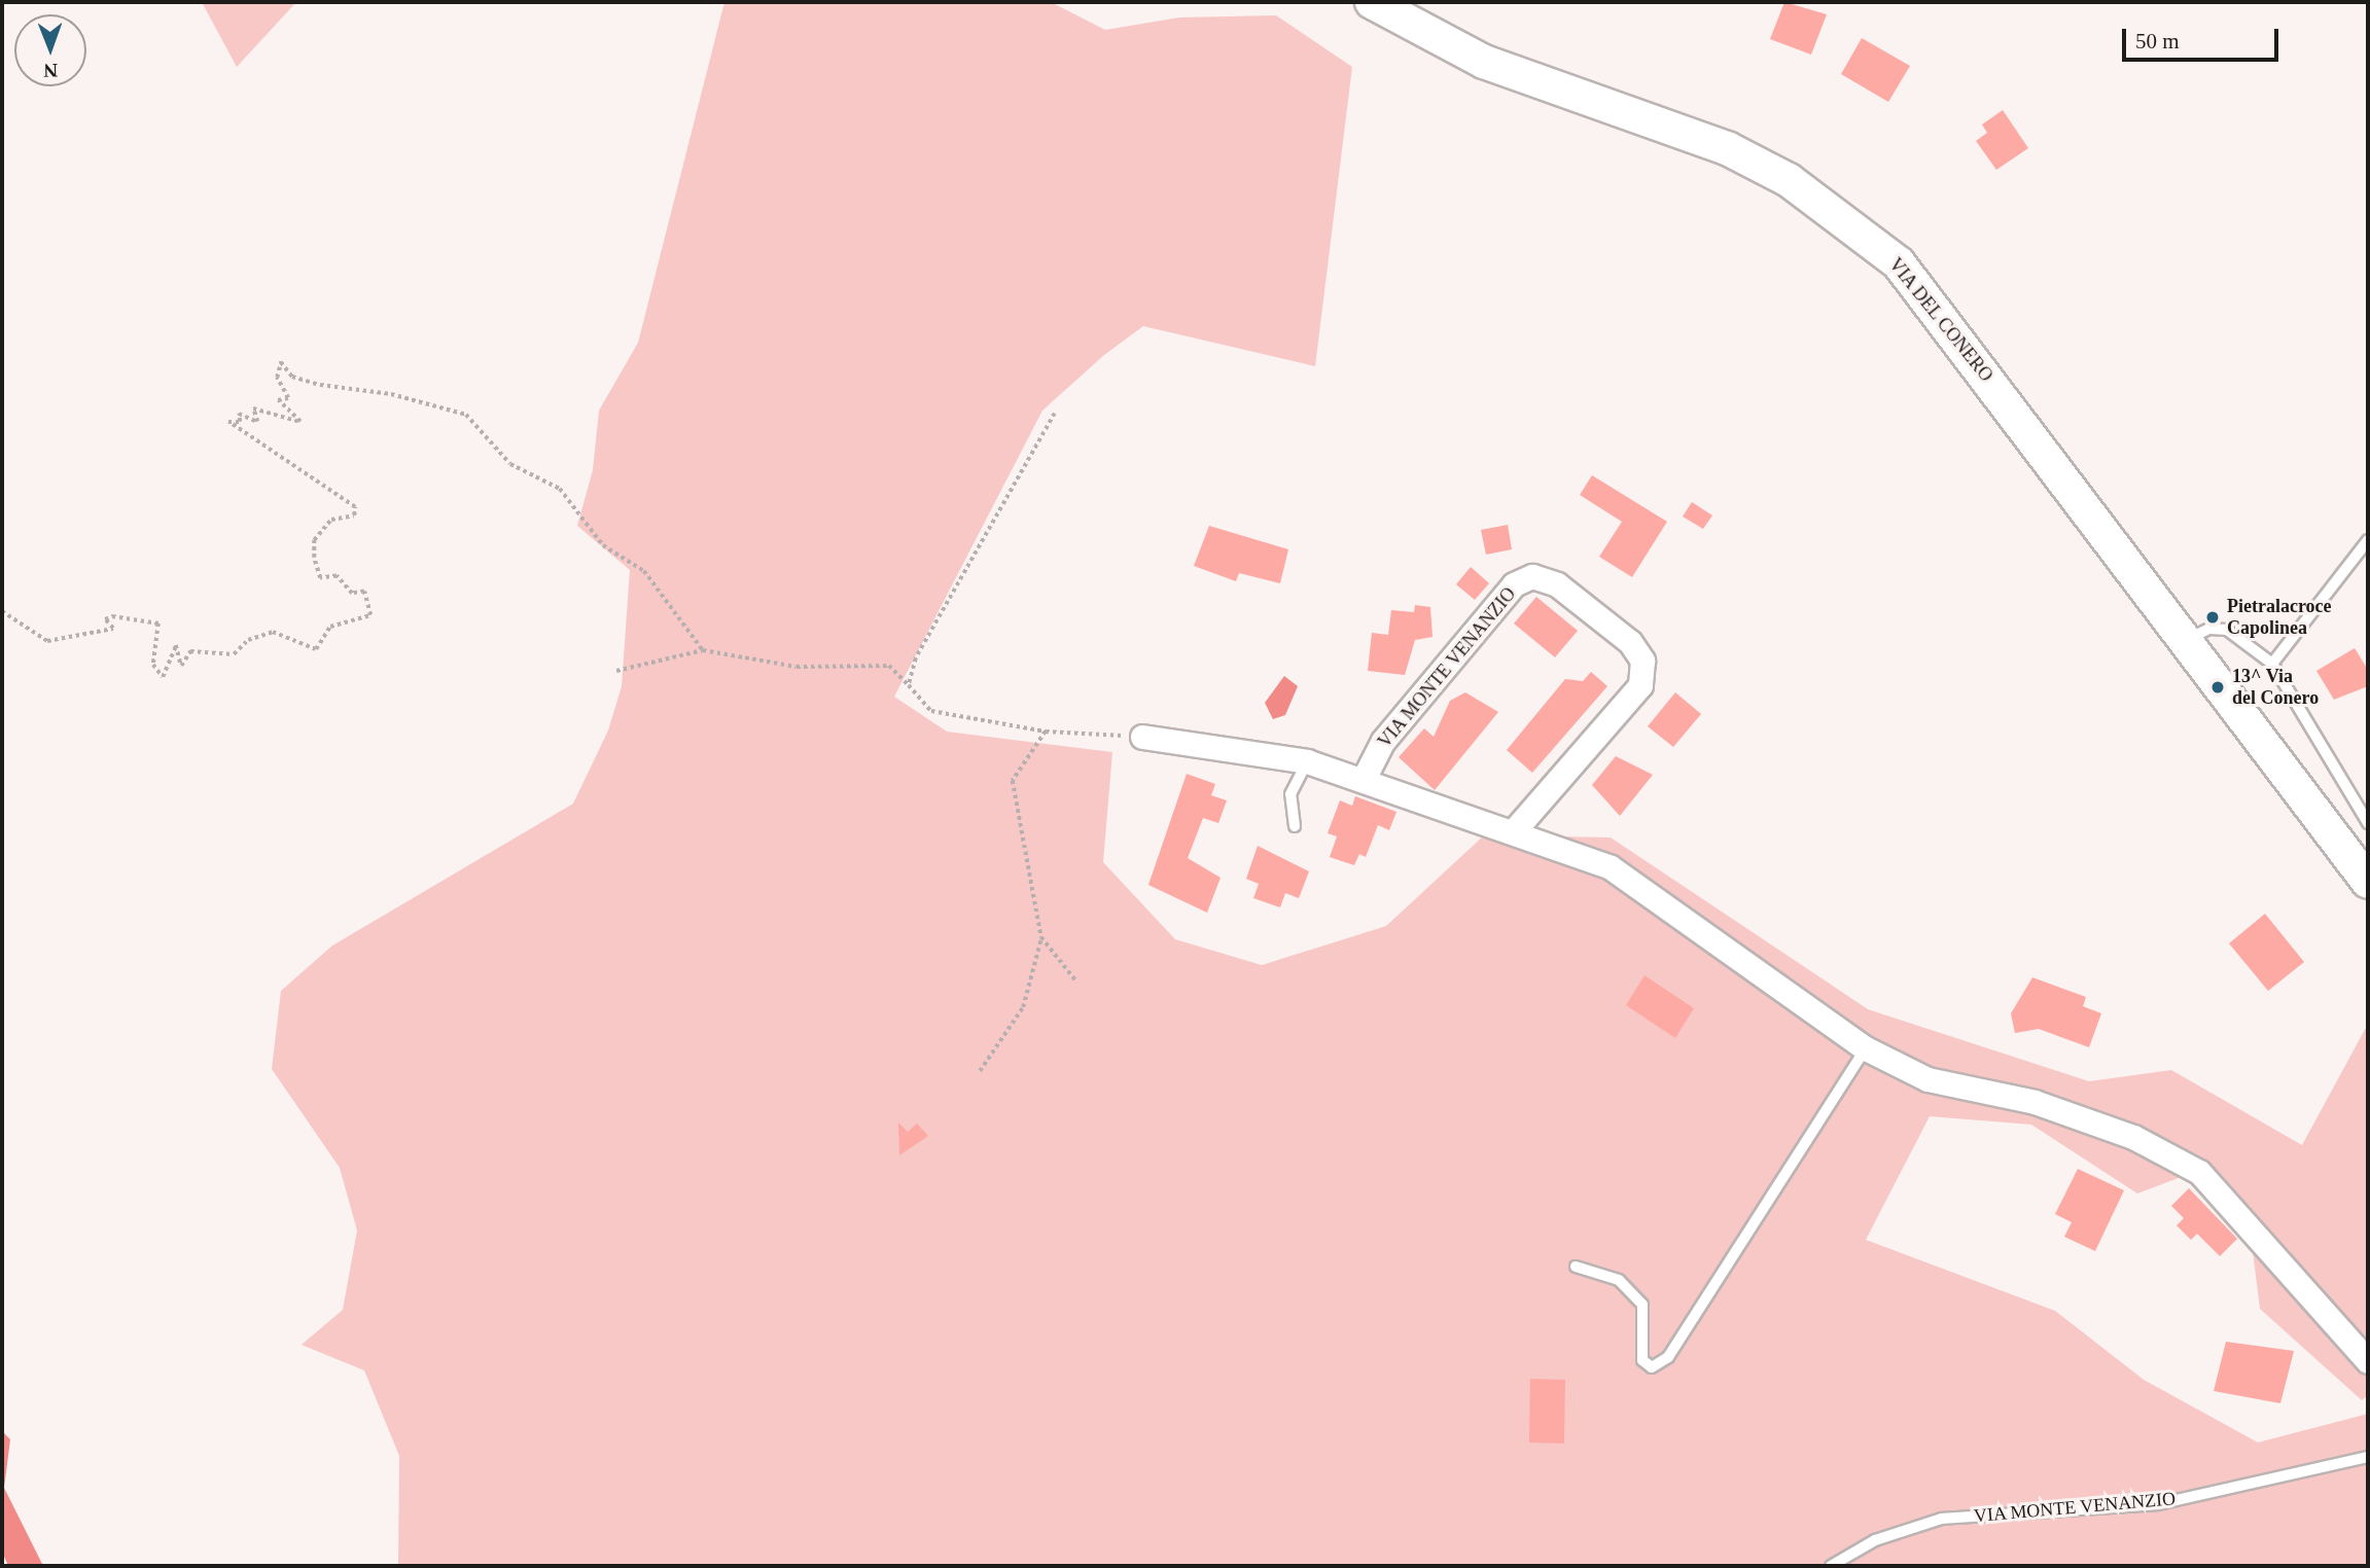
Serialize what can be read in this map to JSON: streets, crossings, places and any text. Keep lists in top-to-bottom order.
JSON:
{
  "streets": {
    "main road": ["VIA DEL CONERO"],
    "street": ["VIA MONTE VENANZIO"]
  },
  "places": ["Pietralacroce Capolinea", "13^ Via del Conero"],
  "scale_bar": "50 m",
  "north": "bottom"
}
